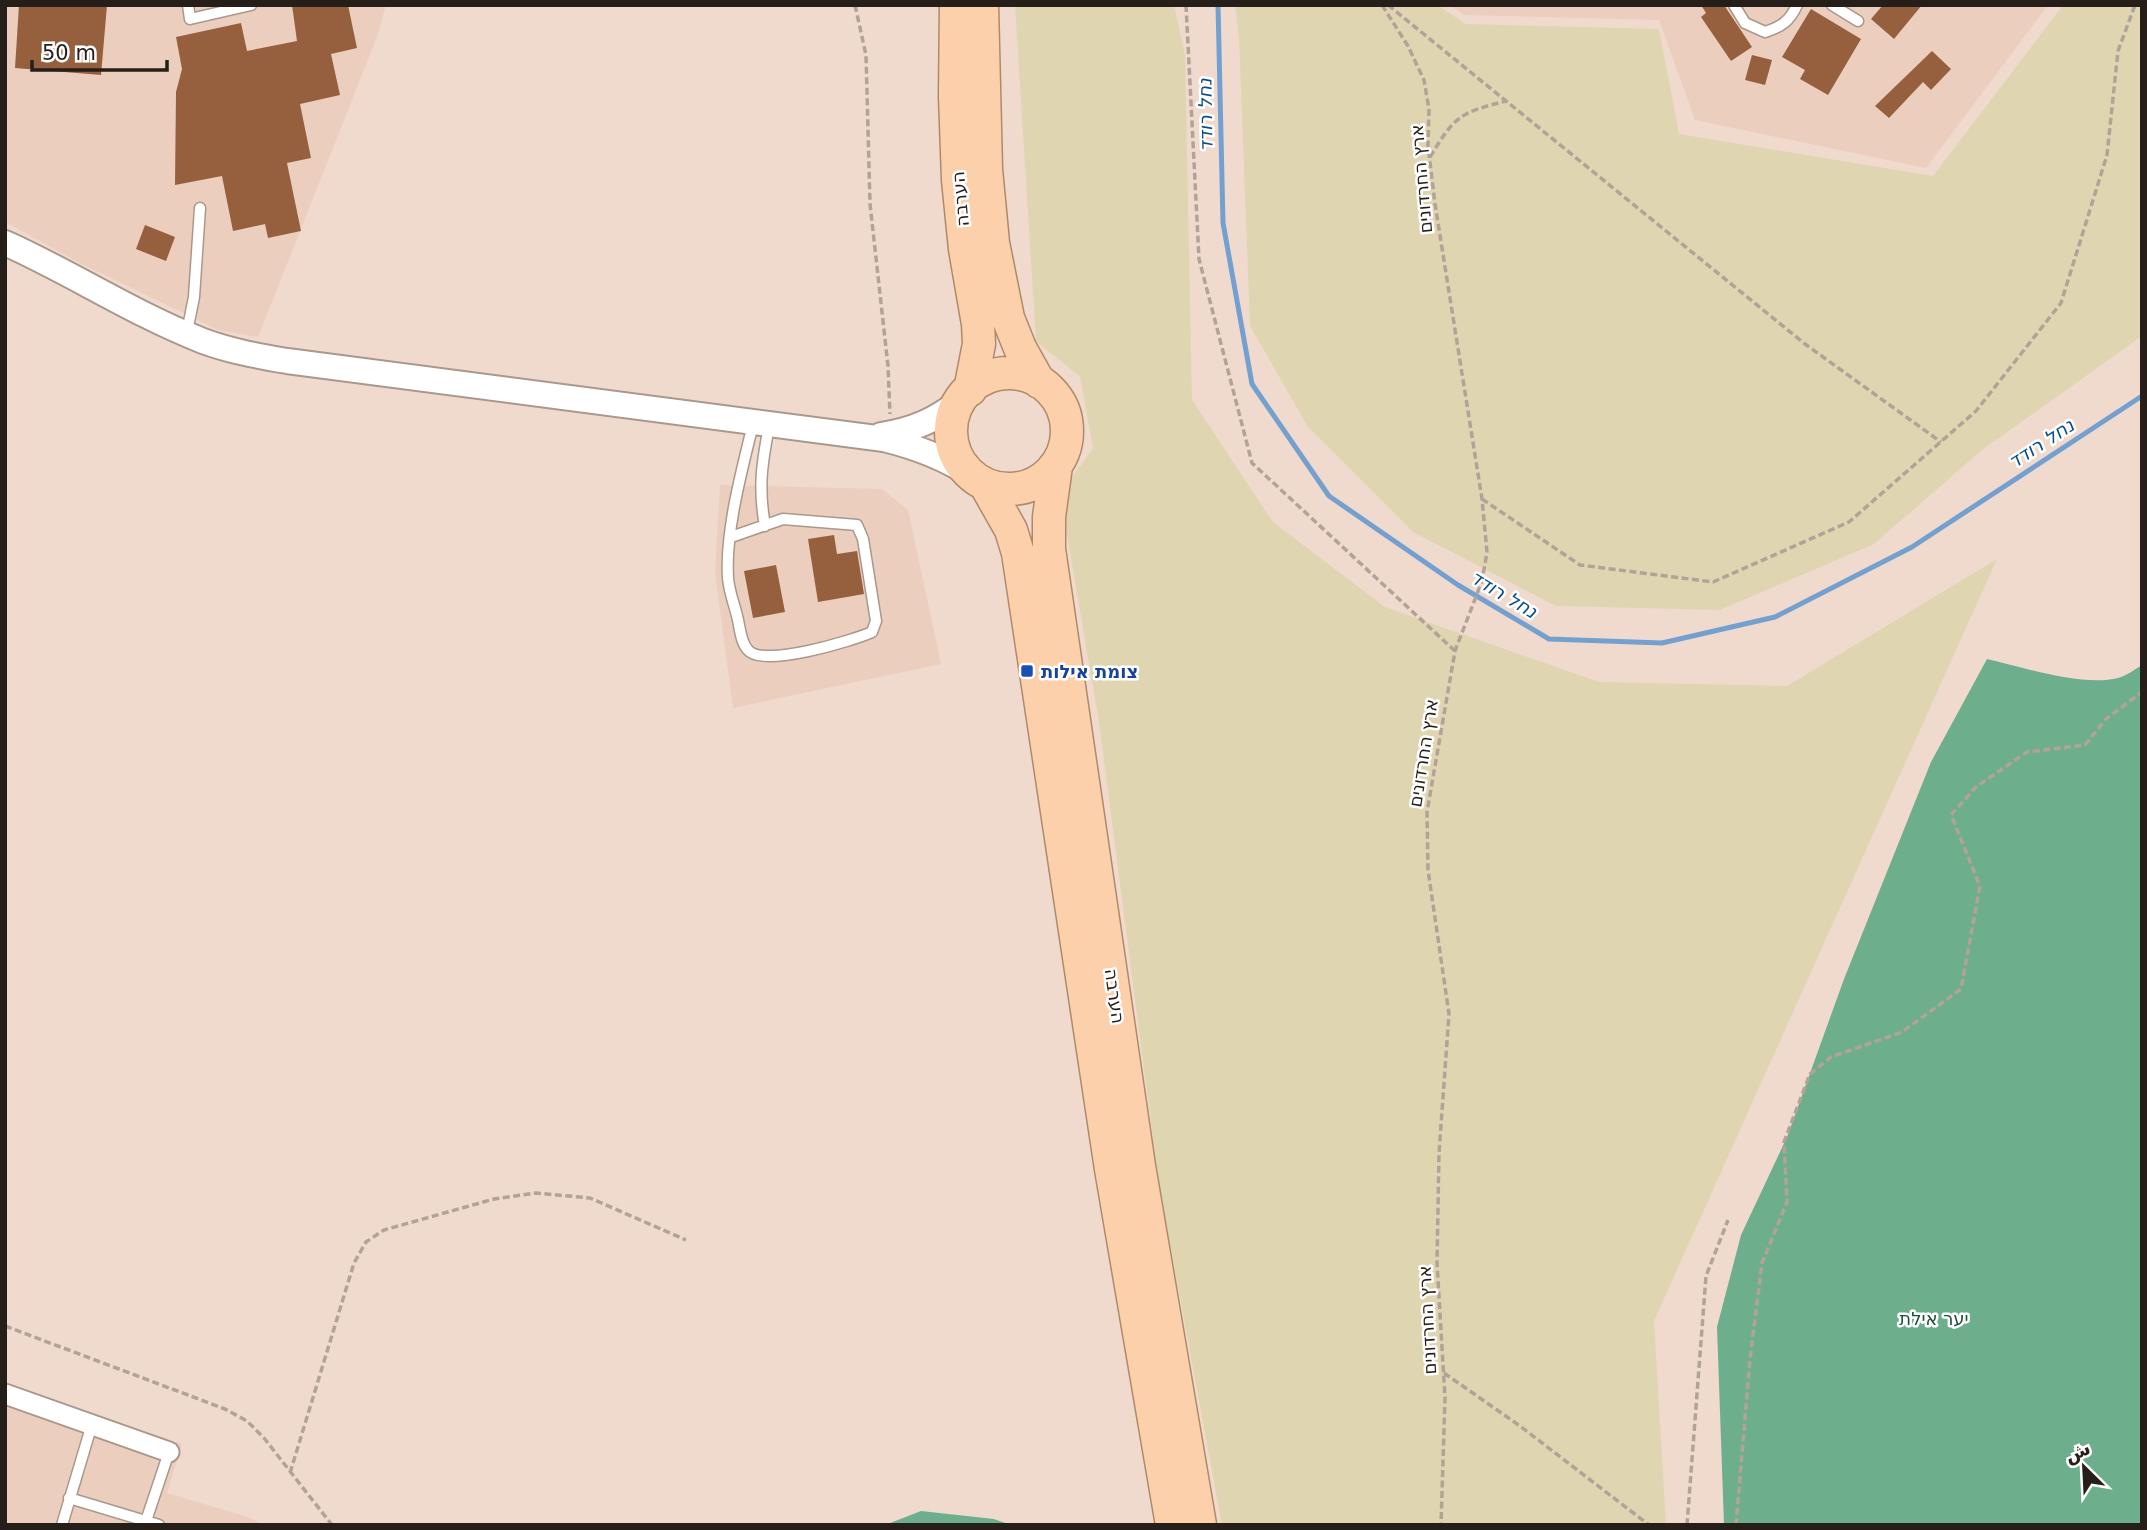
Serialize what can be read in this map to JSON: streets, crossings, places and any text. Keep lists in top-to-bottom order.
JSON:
{
  "streets": {
    "highway": ["הערבה"],
    "path": ["ארץ החרדונים"]
  },
  "water": ["נחל רודד"],
  "parks": ["יער אילת"],
  "places": {
    "transit": ["צומת אילות"]
  },
  "scale_bar": "50 m",
  "north": "top left"
}
